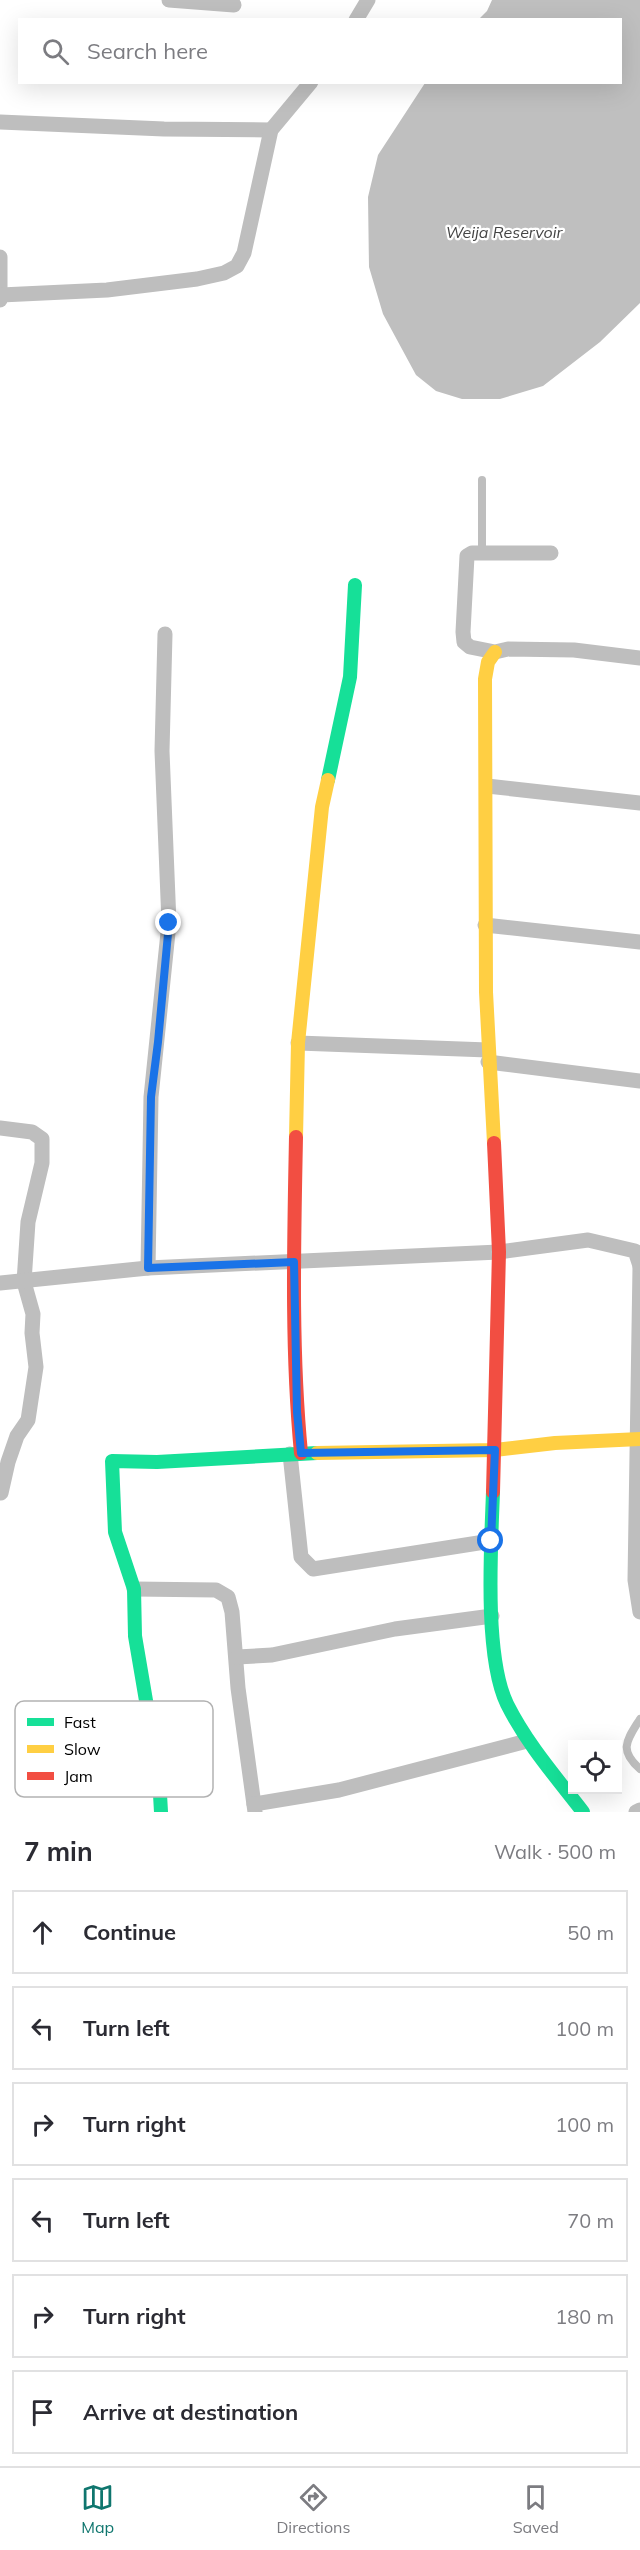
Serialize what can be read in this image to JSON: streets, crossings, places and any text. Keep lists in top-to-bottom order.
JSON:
{
  "water": ["Weija Reservoir"],
  "legend": ["Fast", "Slow", "Jam"],
  "page": {
    "search": "Search here",
    "heading": ["7 min", "Walk · 500 m"],
    "list": [
      ["Continue", "50 m"],
      ["Turn left", "100 m"],
      ["Turn right", "100 m"],
      ["Turn left", "70 m"],
      ["Turn right", "180 m"],
      "Arrive at destination"
    ],
    "nav": ["Map", "Directions", "Saved"]
  }
}
